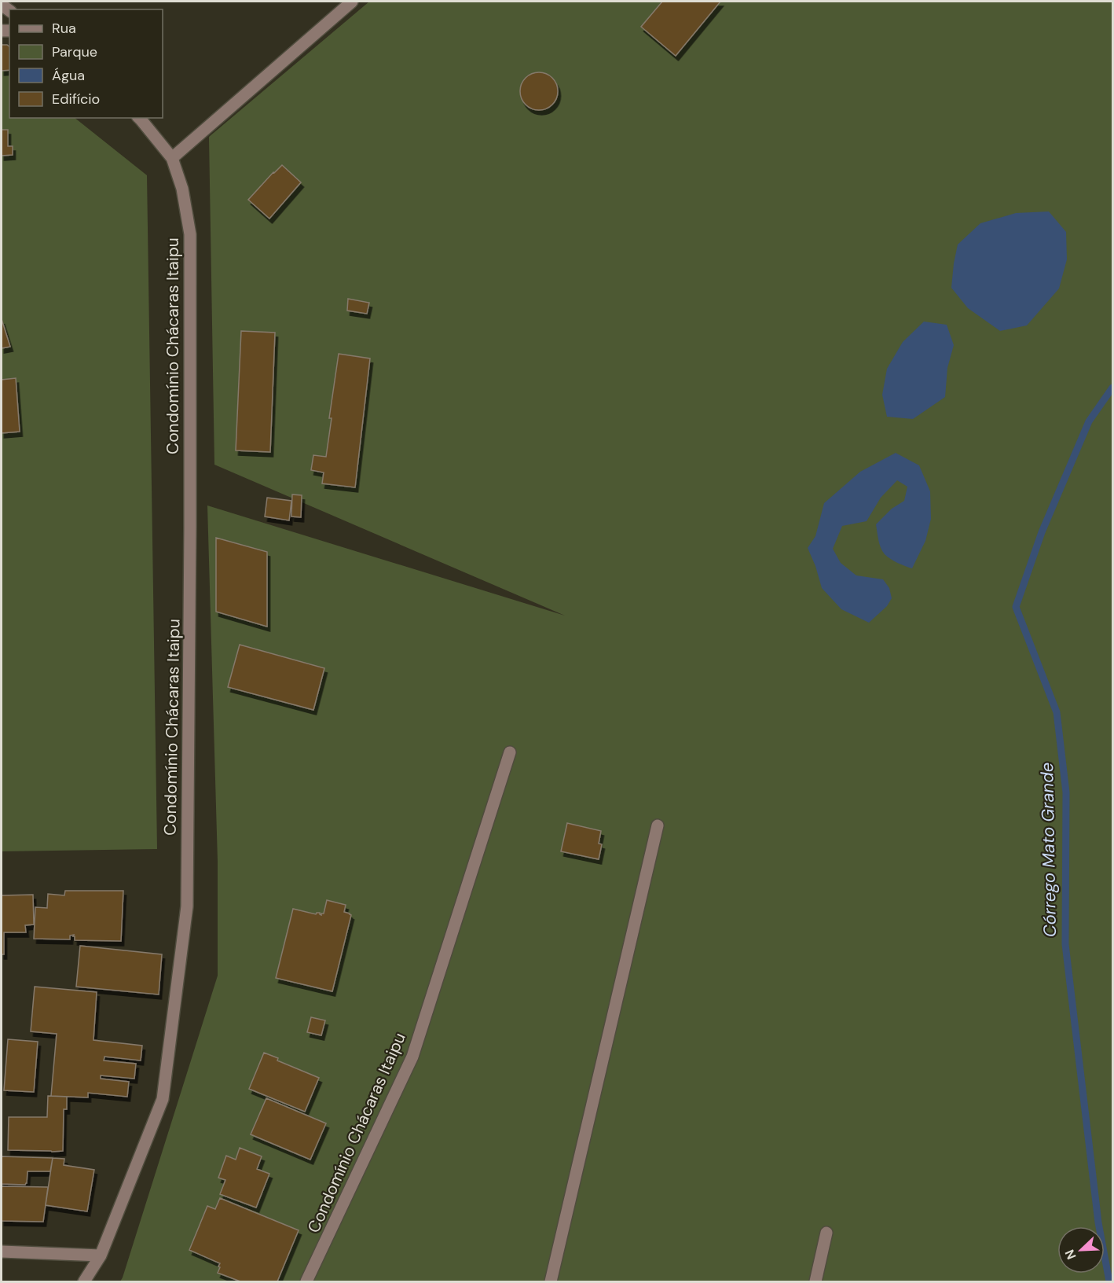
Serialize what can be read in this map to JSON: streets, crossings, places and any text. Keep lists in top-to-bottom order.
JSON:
{
  "streets": {
    "street": ["Condomínio Chácaras Itaipu"]
  },
  "water": ["Córrego Mato Grande"],
  "legend": [
    "Rua",
    "Parque",
    "Água",
    "Edifício"
  ],
  "north": "bottom left"
}
